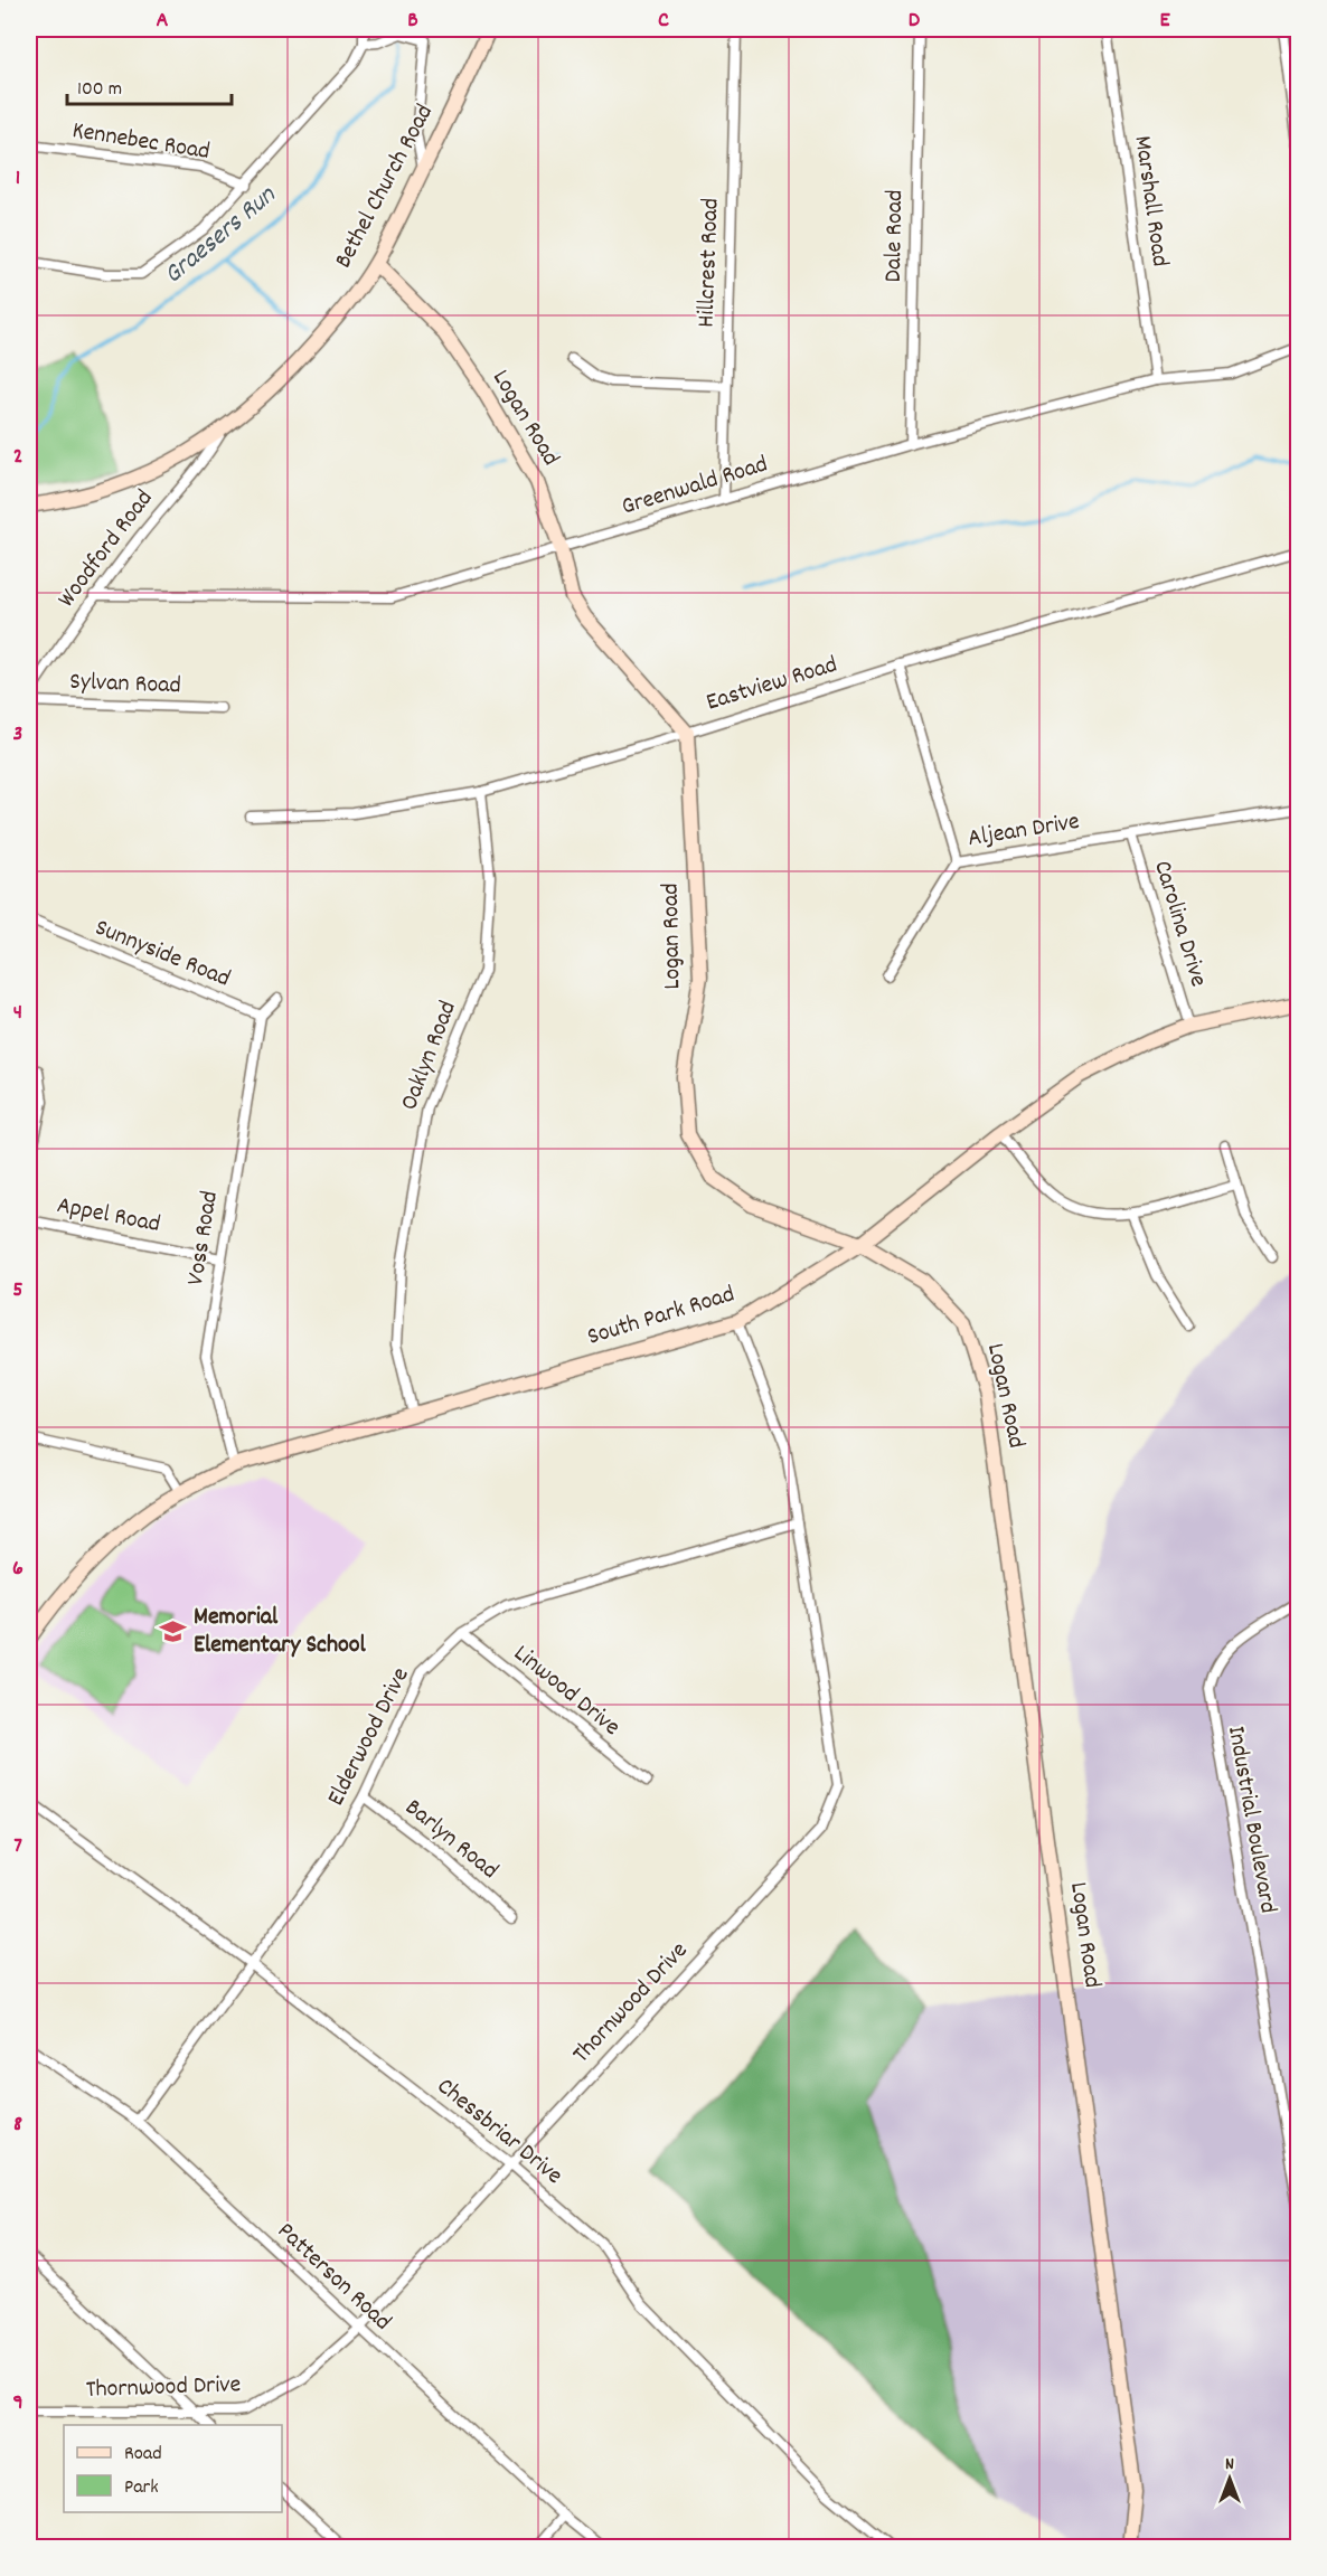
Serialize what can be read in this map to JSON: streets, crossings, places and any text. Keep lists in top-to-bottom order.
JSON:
{
  "streets": {
    "street": [
      "Kennebec Road",
      "Bethel Church Road",
      "Marshall Road",
      "Dale Road",
      "Hillcrest Road",
      "Logan Road",
      "Greenwald Road",
      "Woodford Road",
      "Sylvan Road",
      "Eastview Road",
      "Aljean Drive",
      "Carolina Drive",
      "Sunnyside Road",
      "Oaklyn Road",
      "Appel Road",
      "Voss Road",
      "South Park Road",
      "Linwood Drive",
      "Elderwood Drive",
      "Industrial Boulevard",
      "Barlyn Road",
      "Thornwood Drive",
      "Chessbriar Drive",
      "Patterson Road"
    ]
  },
  "crossings": [
    ["Bethel Church Road", "Logan Road"],
    ["Bethel Church Road", "Woodford Road"],
    ["Marshall Road", "Greenwald Road"],
    ["Dale Road", "Greenwald Road"],
    ["Hillcrest Road", "Greenwald Road"],
    ["Logan Road", "Greenwald Road"],
    ["Logan Road", "Eastview Road"],
    ["Logan Road", "South Park Road"],
    ["Greenwald Road", "Woodford Road"],
    ["Eastview Road", "Aljean Drive"],
    ["Eastview Road", "Oaklyn Road"],
    ["Aljean Drive", "Carolina Drive"],
    ["Carolina Drive", "South Park Road"],
    ["Sunnyside Road", "Voss Road"],
    ["Oaklyn Road", "South Park Road"],
    ["Appel Road", "Voss Road"],
    ["Voss Road", "South Park Road"],
    ["South Park Road", "Thornwood Drive"],
    ["Linwood Drive", "Elderwood Drive"],
    ["Elderwood Drive", "Barlyn Road"],
    ["Elderwood Drive", "Thornwood Drive"],
    ["Elderwood Drive", "Chessbriar Drive"],
    ["Elderwood Drive", "Patterson Road"],
    ["Thornwood Drive", "Chessbriar Drive"],
    ["Thornwood Drive", "Patterson Road"]
  ],
  "water": ["Graesers Run"],
  "places": {
    "school or university": ["Memorial Elementary School"]
  },
  "legend": ["Road", "Park"],
  "scale_bar": "100 m",
  "north": "top",
  "grid": {
    "columns": [
      "A",
      "B",
      "C",
      "D",
      "E"
    ],
    "rows": [
      "1",
      "2",
      "3",
      "4",
      "5",
      "6",
      "7",
      "8",
      "9"
    ]
  }
}
